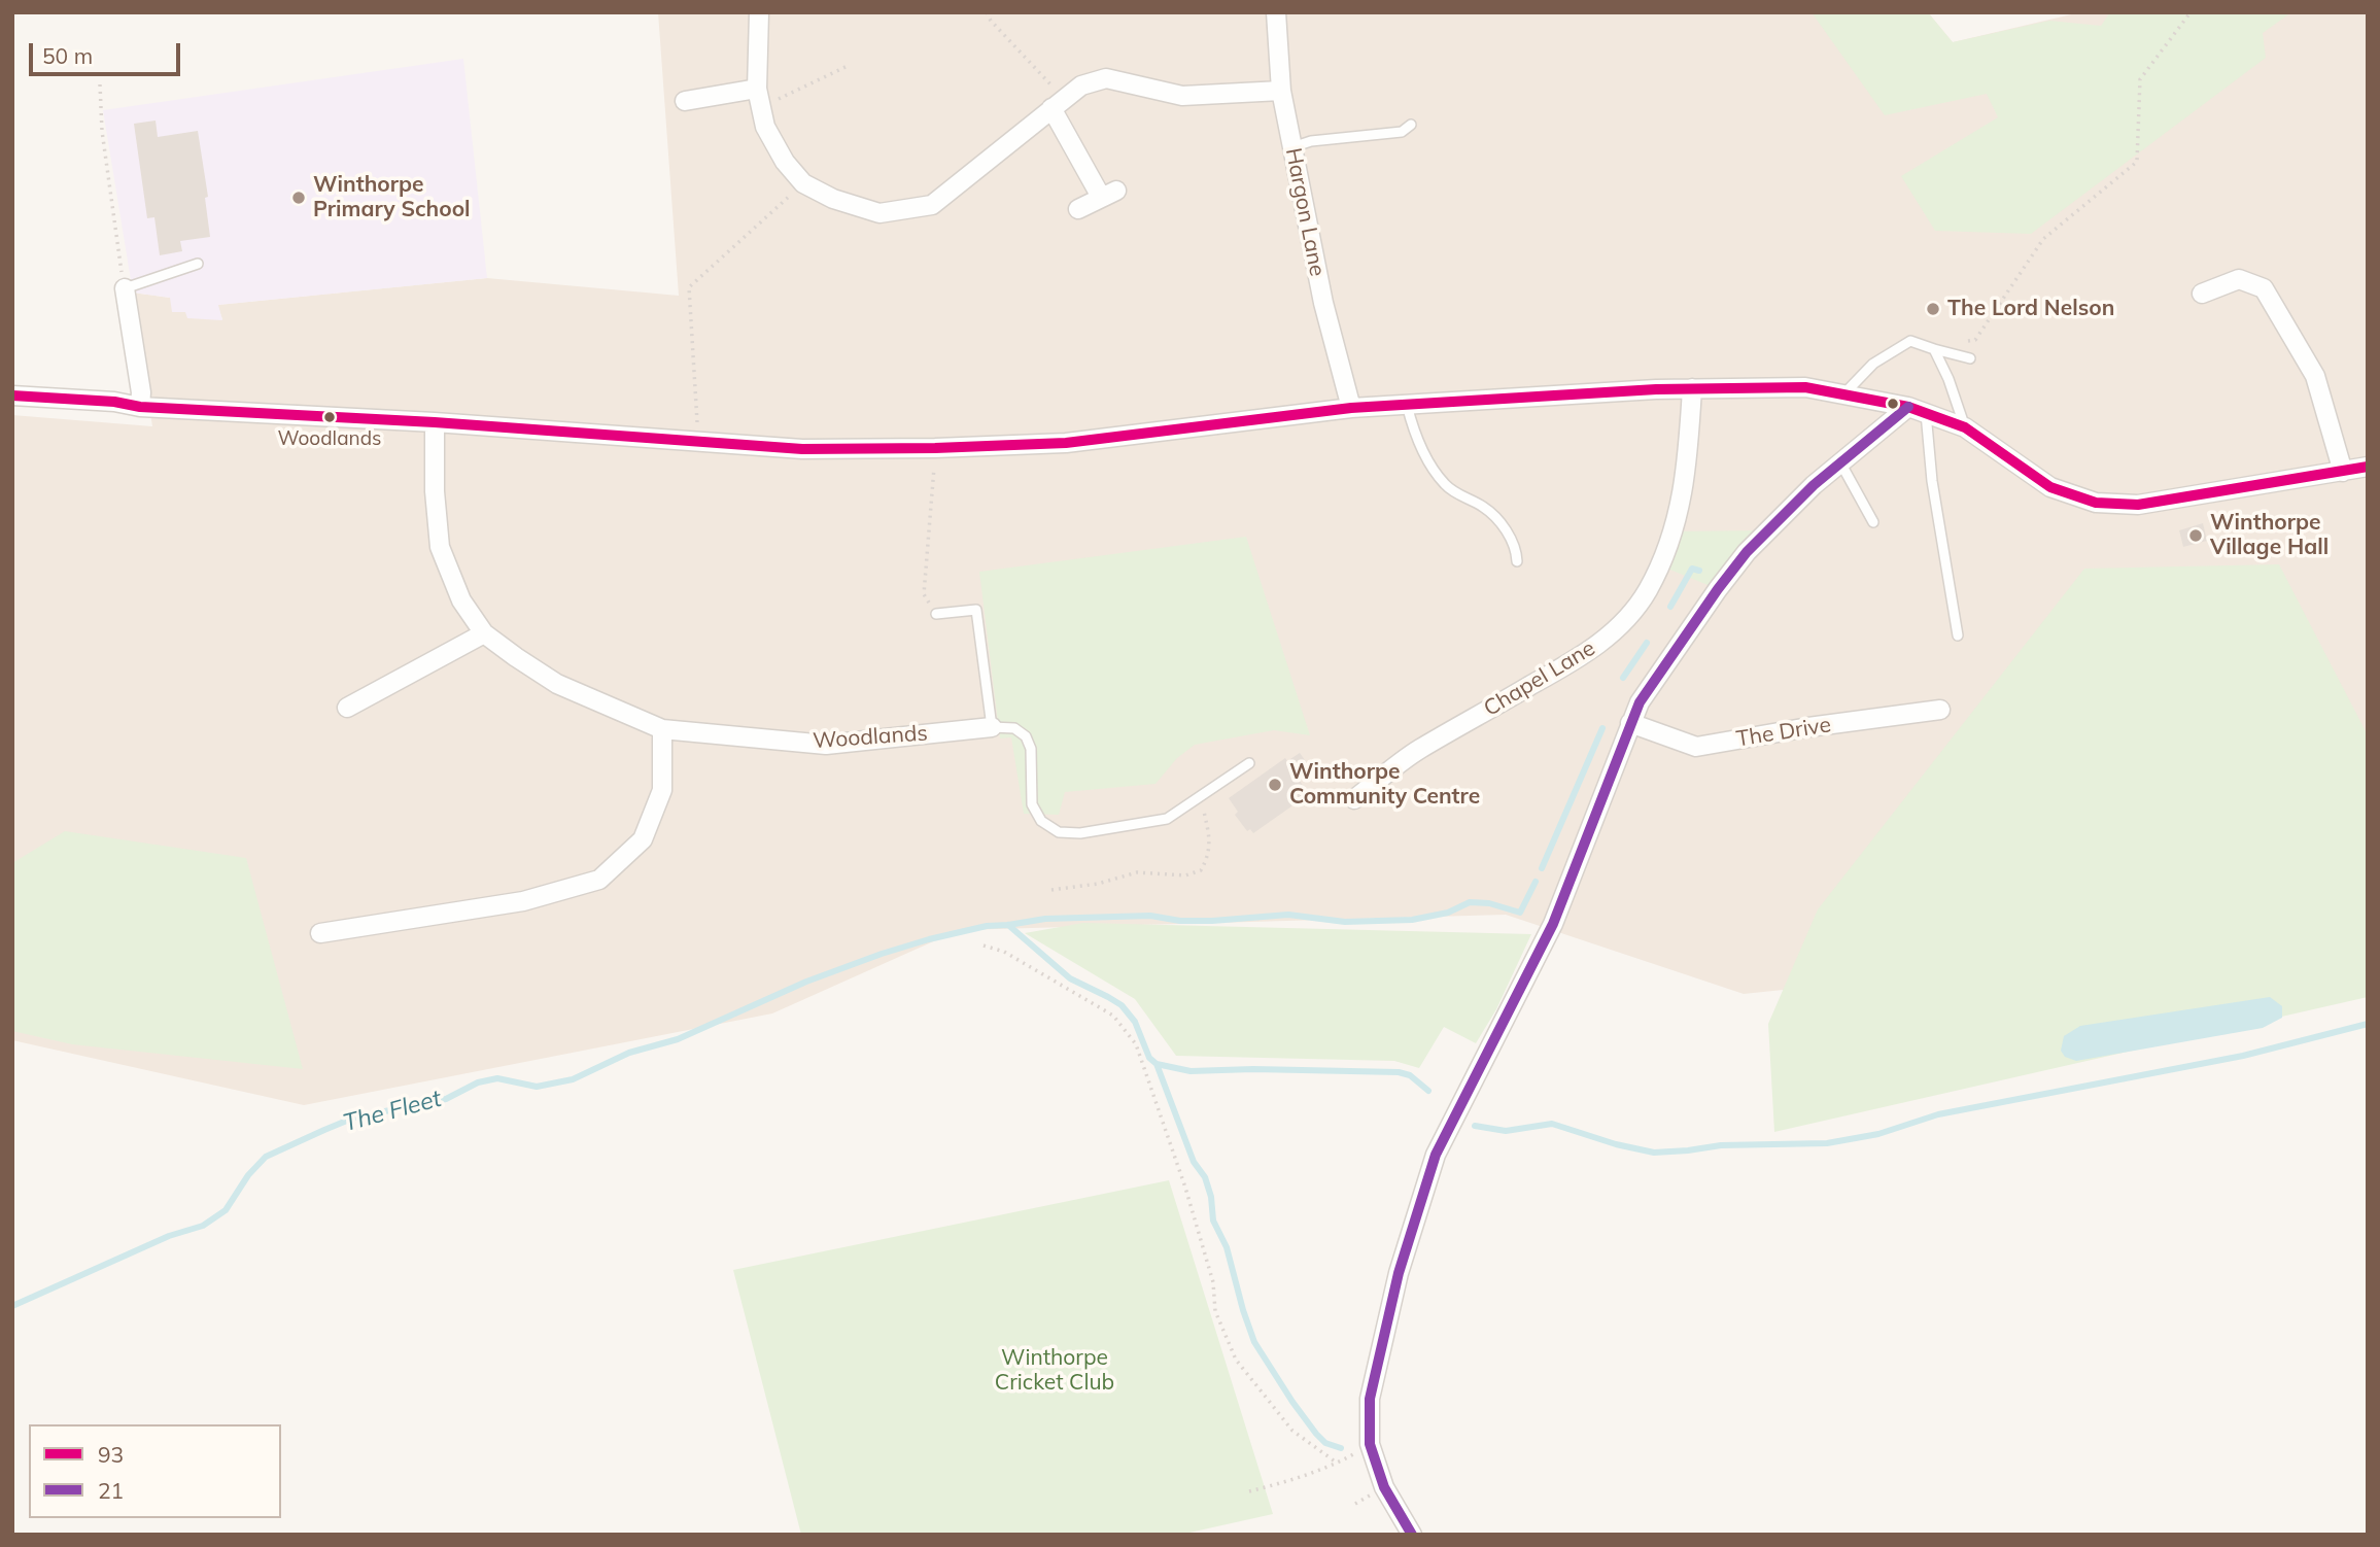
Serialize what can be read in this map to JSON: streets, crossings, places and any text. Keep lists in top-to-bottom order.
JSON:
{
  "streets": {
    "street": [
      "Hargon Lane",
      "Chapel Lane",
      "The Drive",
      "Woodlands"
    ]
  },
  "water": ["The Fleet"],
  "parks": ["Winthorpe Cricket Club"],
  "places": [
    "Winthorpe Primary School",
    "The Lord Nelson",
    "Woodlands",
    "Winthorpe Village Hall",
    "Winthorpe Community Centre"
  ],
  "lines": ["transit line 93", "transit line 21"],
  "legend": ["93", "21"],
  "scale_bar": "50 m"
}
